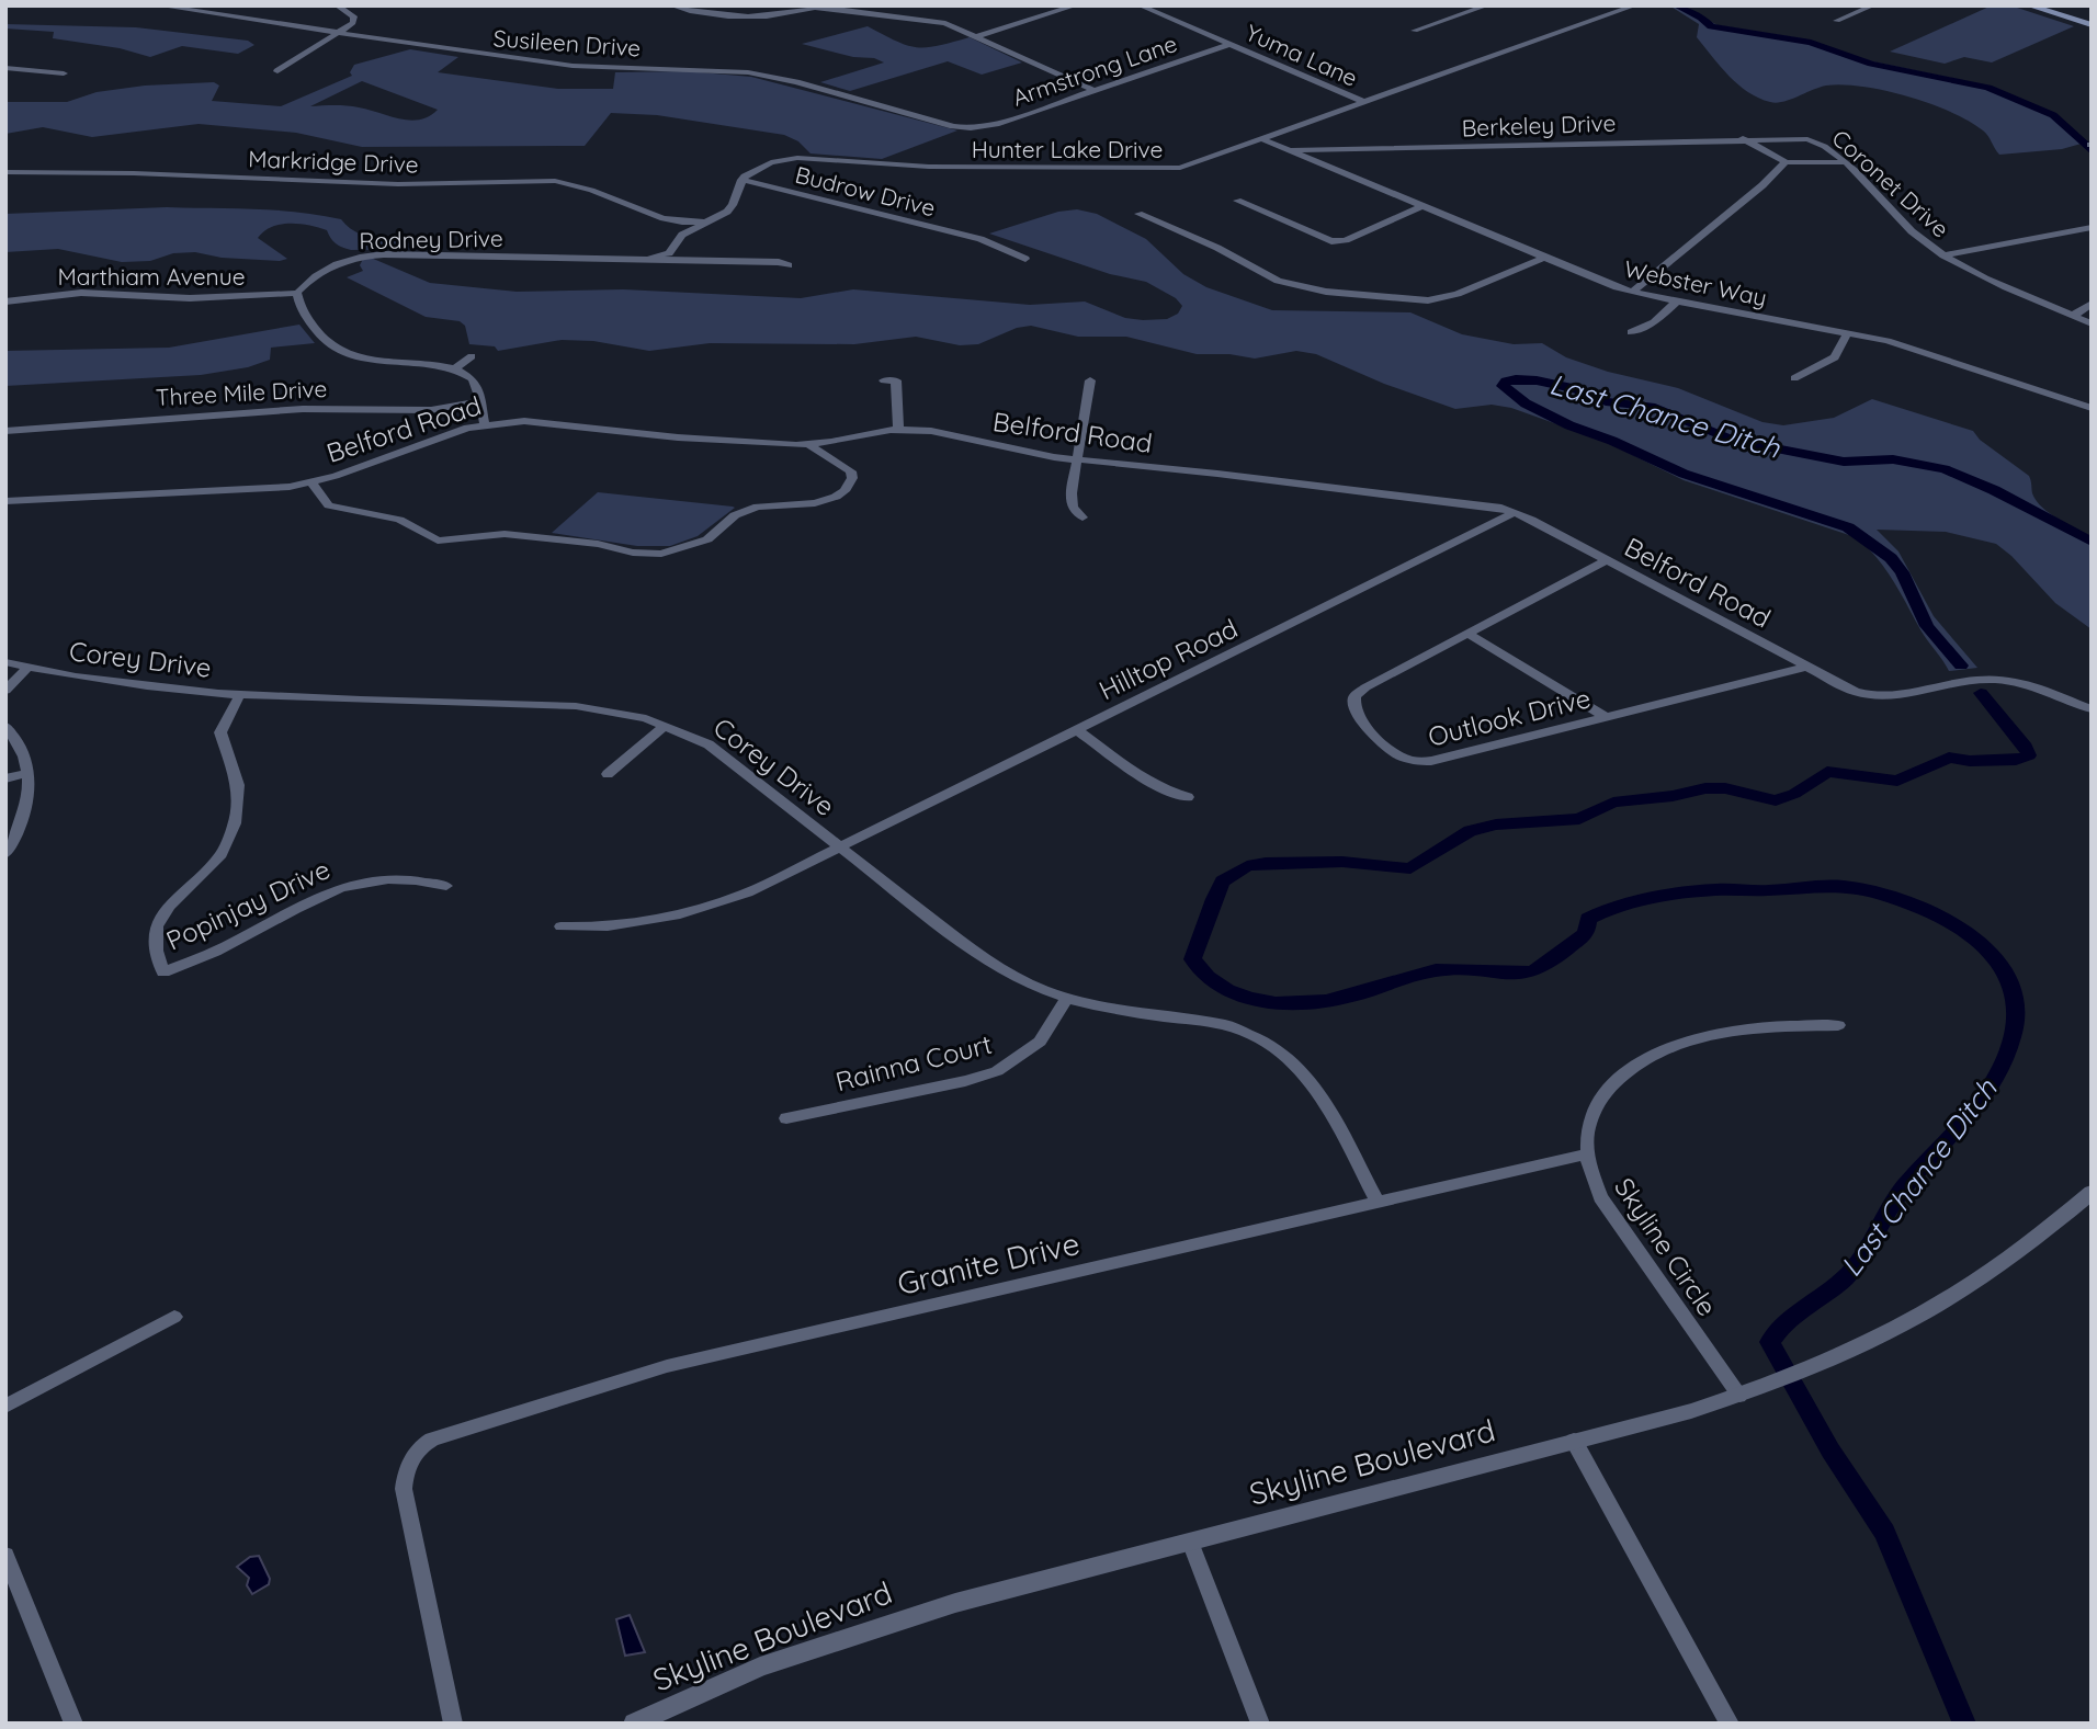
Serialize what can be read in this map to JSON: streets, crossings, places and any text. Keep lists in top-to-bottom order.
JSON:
{
  "streets": {
    "street": [
      "Susileen Drive",
      "Yuma Lane",
      "Armstrong Lane",
      "Berkeley Drive",
      "Hunter Lake Drive",
      "Markridge Drive",
      "Coronet Drive",
      "Budrow Drive",
      "Rodney Drive",
      "Marthiam Avenue",
      "Webster Way",
      "Three Mile Drive",
      "Belford Road",
      "Corey Drive",
      "Hilltop Road",
      "Outlook Drive",
      "Popinjay Drive",
      "Rainna Court",
      "Skyline Circle",
      "Granite Drive",
      "Skyline Boulevard"
    ]
  },
  "crossings": [
    ["Susileen Drive", "Armstrong Lane"],
    ["Yuma Lane", "Armstrong Lane"],
    ["Yuma Lane", "Hunter Lake Drive"],
    ["Berkeley Drive", "Coronet Drive"],
    ["Berkeley Drive", "Webster Way"],
    ["Hunter Lake Drive", "Budrow Drive"],
    ["Hunter Lake Drive", "Webster Way"],
    ["Rodney Drive", "Marthiam Avenue"],
    ["Belford Road", "Hilltop Road"],
    ["Belford Road", "Outlook Drive"],
    ["Corey Drive", "Hilltop Road"],
    ["Corey Drive", "Popinjay Drive"],
    ["Corey Drive", "Rainna Court"],
    ["Corey Drive", "Granite Drive"],
    ["Skyline Circle", "Granite Drive"],
    ["Skyline Circle", "Skyline Boulevard"]
  ],
  "water": ["Last Chance Ditch"]
}
